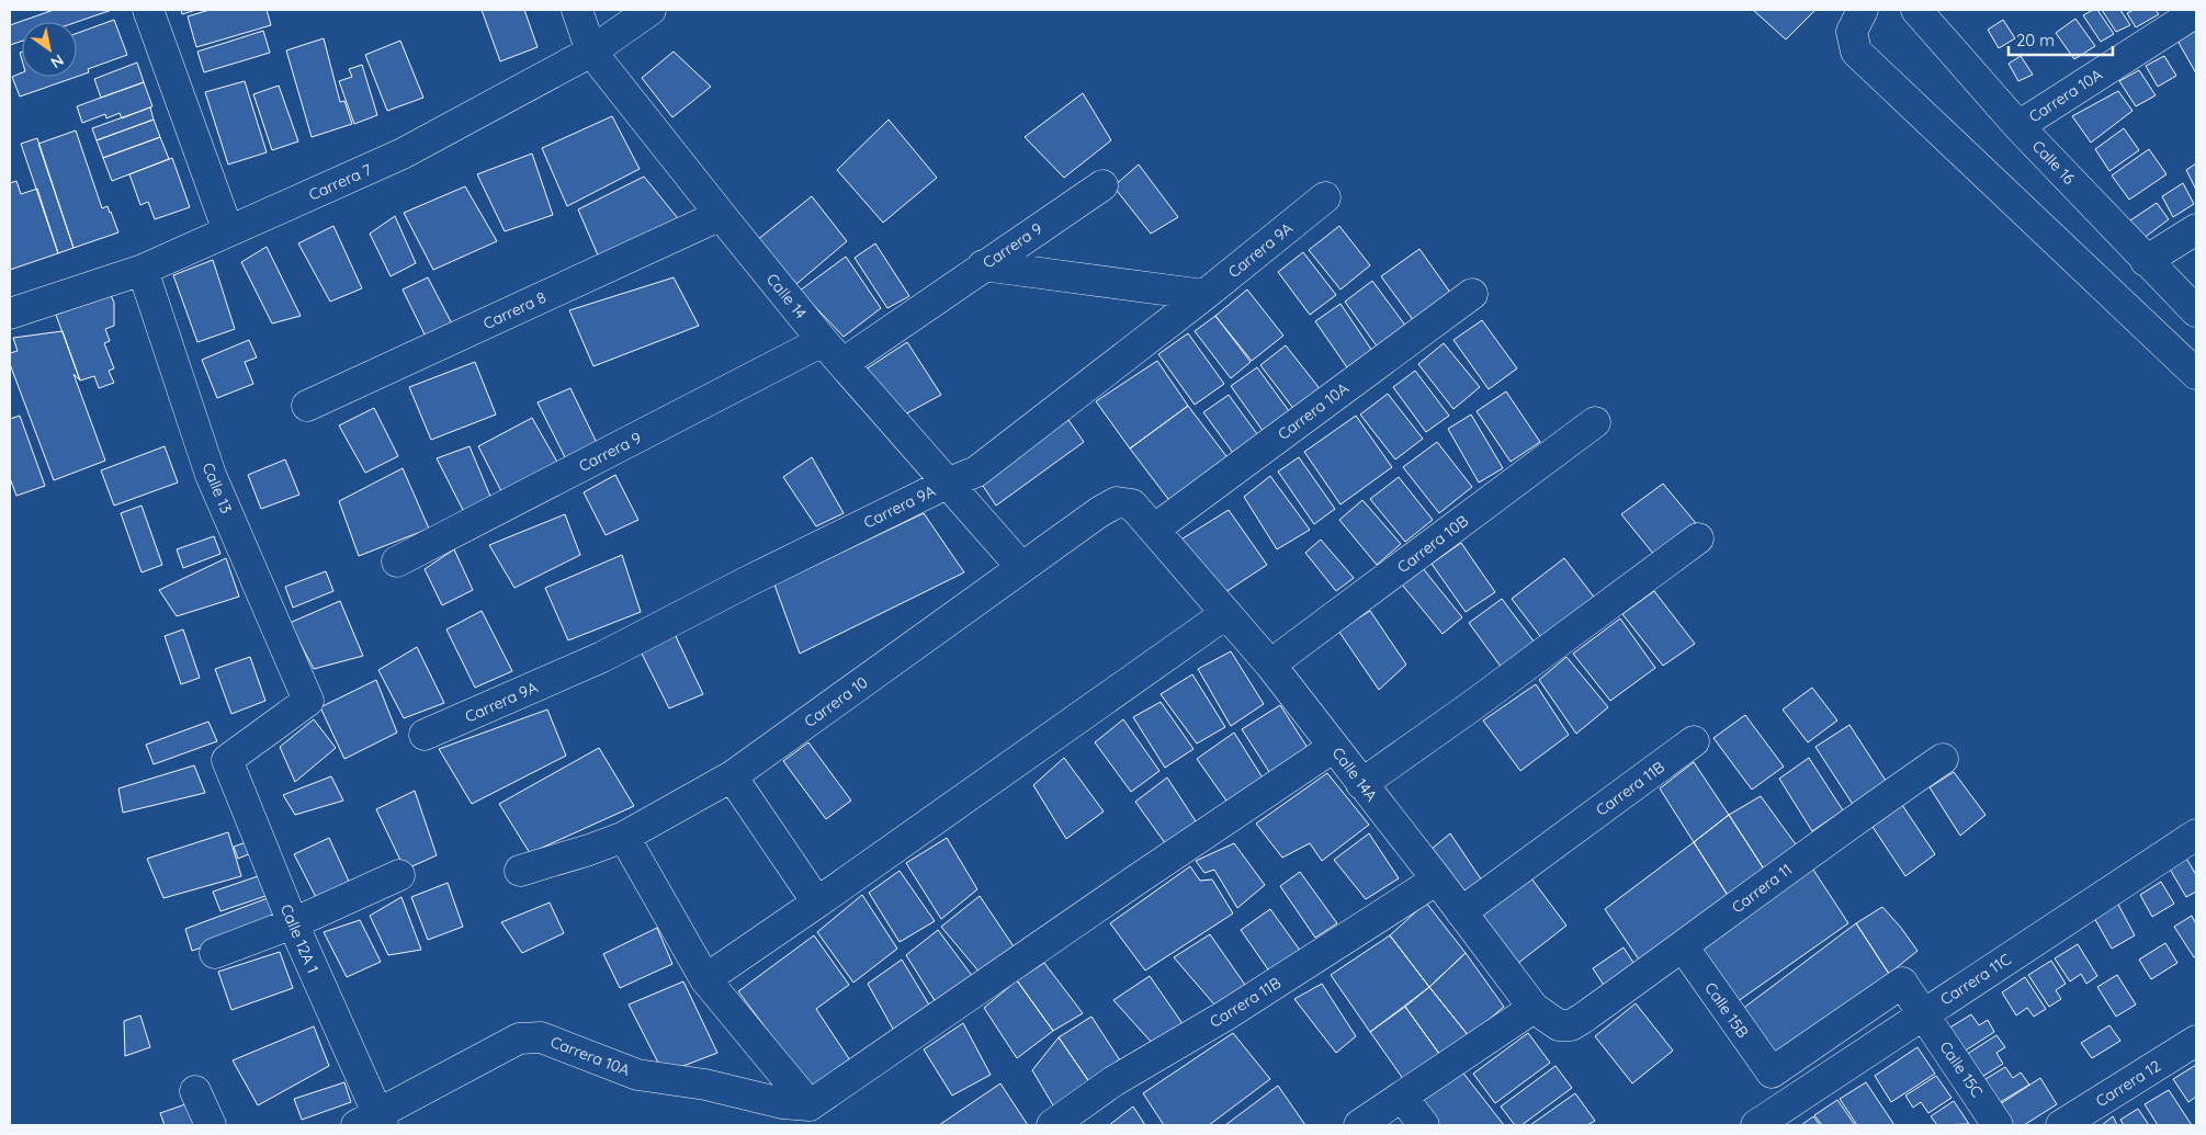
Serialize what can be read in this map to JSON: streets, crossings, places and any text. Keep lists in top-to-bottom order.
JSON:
{
  "streets": {
    "street": [
      "Carrera 10A",
      "Calle 16",
      "Carrera 7",
      "Carrera 9",
      "Carrera 9A",
      "Calle 14",
      "Carrera 8",
      "Calle 13",
      "Carrera 10B",
      "Carrera 10",
      "Calle 14A",
      "Carrera 11B",
      "Carrera 11",
      "Calle 12A 1",
      "Carrera 11C",
      "Calle 15B",
      "Calle 15C",
      "Carrera 12"
    ]
  },
  "crossings": [
    ["Carrera 10A", "Calle 16"],
    ["Carrera 10A", "Calle 14A"],
    ["Carrera 10A", "Calle 12A 1"],
    ["Carrera 7", "Calle 14"],
    ["Carrera 7", "Calle 13"],
    ["Carrera 9", "Calle 14"],
    ["Carrera 9A", "Calle 14"],
    ["Calle 14", "Carrera 8"],
    ["Calle 14", "Carrera 10"],
    ["Calle 13", "Calle 12A 1"],
    ["Carrera 10B", "Calle 14A"],
    ["Carrera 10", "Calle 14A"],
    ["Calle 14A", "Carrera 11B"],
    ["Calle 14A", "Carrera 11"],
    ["Carrera 11", "Calle 15B"],
    ["Carrera 11C", "Calle 15C"],
    ["Calle 15B", "Calle 15C"]
  ],
  "scale_bar": "20 m",
  "north": "bottom right"
}
